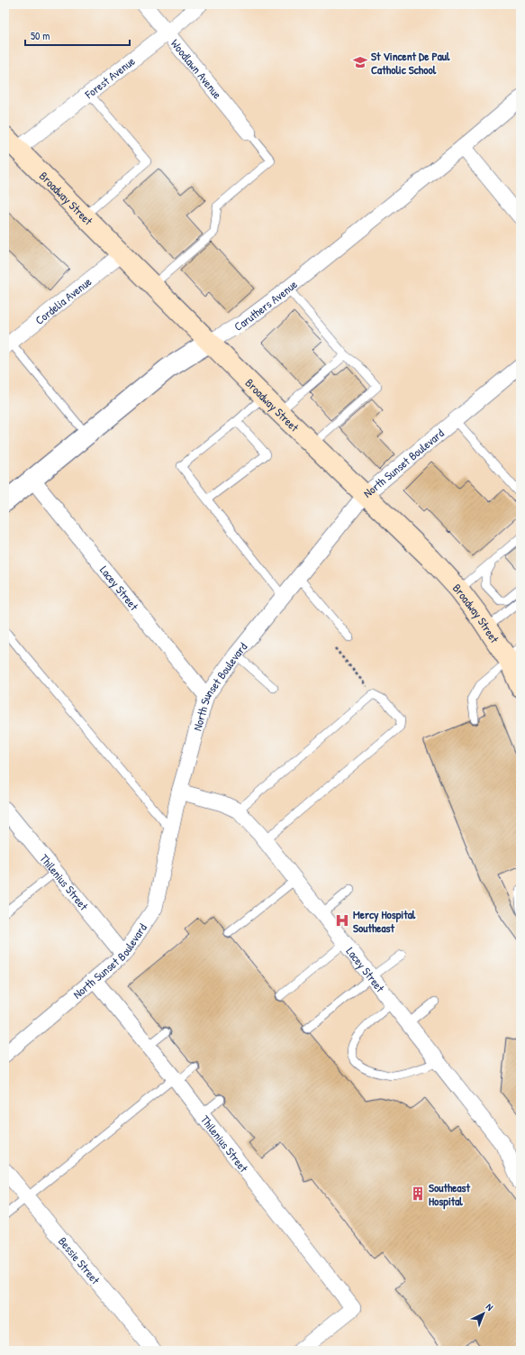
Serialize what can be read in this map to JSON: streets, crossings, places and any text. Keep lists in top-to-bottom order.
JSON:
{
  "streets": {
    "main road": ["Broadway Street"],
    "street": [
      "Woodlawn Avenue",
      "Forest Avenue",
      "Cordelia Avenue",
      "Caruthers Avenue",
      "North Sunset Boulevard",
      "Lacey Street",
      "Thilenius Street",
      "Bessie Street"
    ]
  },
  "crossings": [
    ["Woodlawn Avenue", "Forest Avenue"],
    ["Forest Avenue", "Broadway Street"],
    ["Broadway Street", "Cordelia Avenue"],
    ["Broadway Street", "Caruthers Avenue"],
    ["Broadway Street", "North Sunset Boulevard"],
    ["Caruthers Avenue", "Lacey Street"],
    ["North Sunset Boulevard", "Lacey Street"],
    ["North Sunset Boulevard", "Thilenius Street"]
  ],
  "places": {
    "school or university": ["St Vincent De Paul Catholic School"],
    "hospital": ["Mercy Hospital Southeast"],
    "building": ["Southeast Hospital"]
  },
  "scale_bar": "50 m",
  "north": "top right"
}
